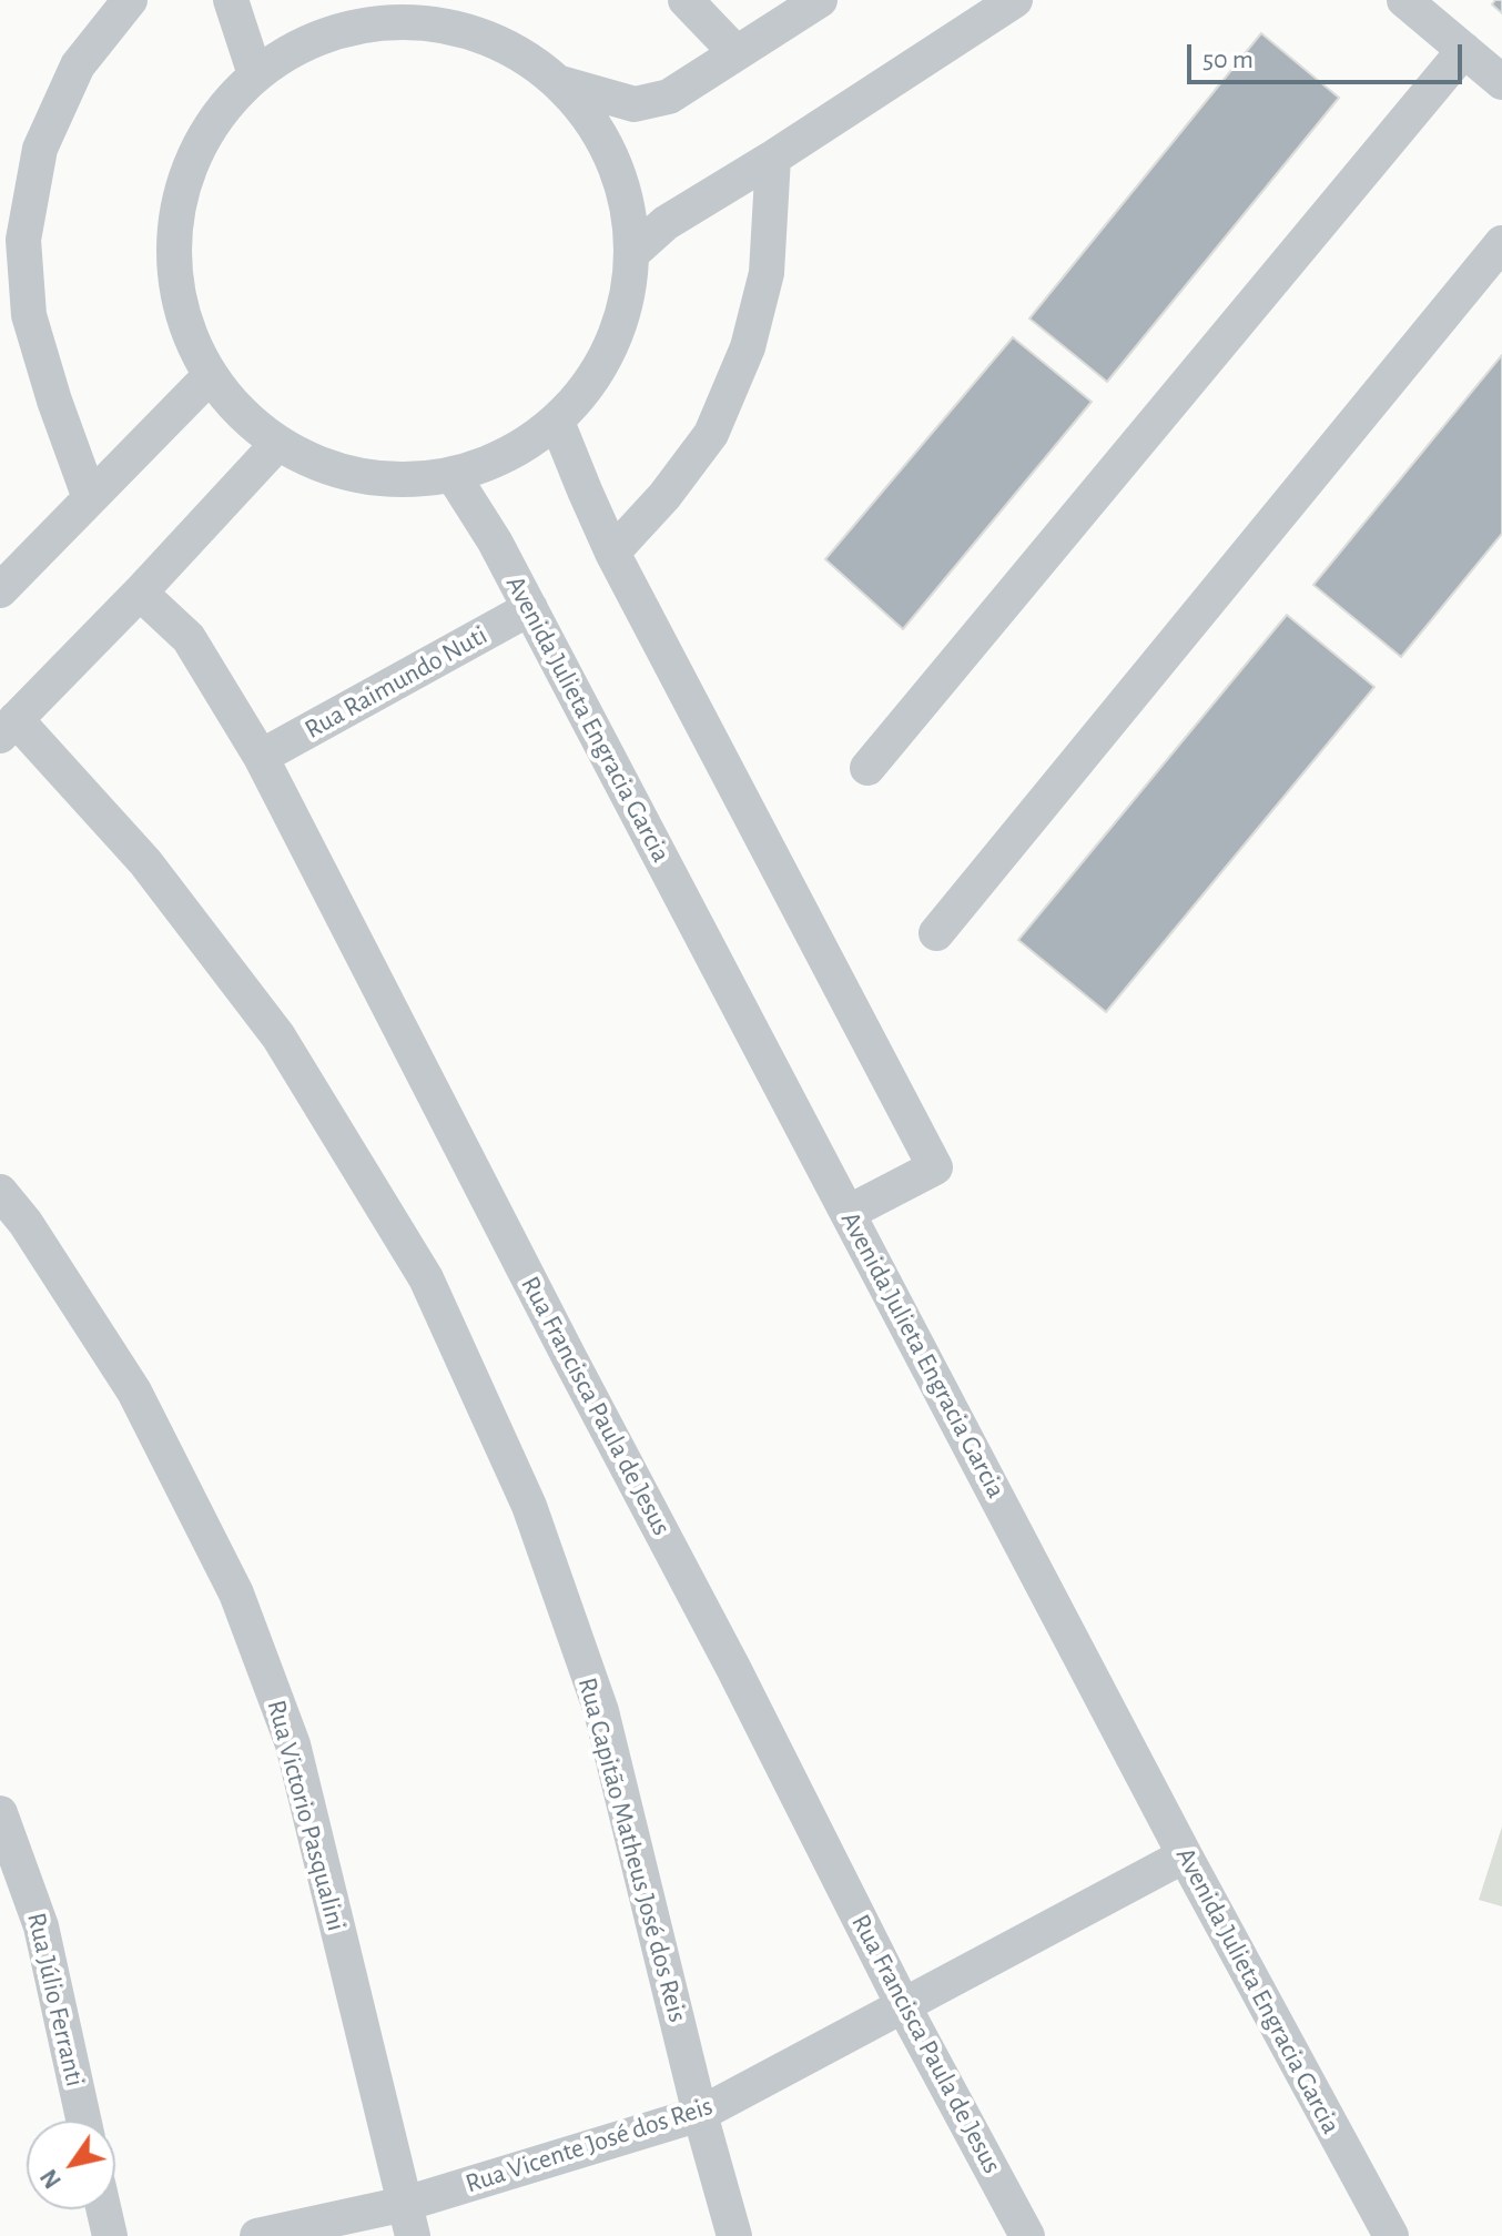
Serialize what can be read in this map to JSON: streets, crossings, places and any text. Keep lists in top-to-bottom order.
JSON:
{
  "streets": {
    "street": [
      "Rua Raimundo Nuti",
      "Avenida Julieta Engracia Garcia",
      "Rua Francisca Paula de Jesus",
      "Rua Victorio Pasqualini",
      "Rua Capitão Matheus José dos Reis",
      "Rua Júlio Ferranti",
      "Rua Vicente José dos Reis"
    ]
  },
  "crossings": [
    ["Rua Raimundo Nuti", "Avenida Julieta Engracia Garcia"],
    ["Rua Raimundo Nuti", "Rua Francisca Paula de Jesus"],
    ["Avenida Julieta Engracia Garcia", "Rua Vicente José dos Reis"],
    ["Rua Francisca Paula de Jesus", "Rua Vicente José dos Reis"],
    ["Rua Victorio Pasqualini", "Rua Vicente José dos Reis"],
    ["Rua Capitão Matheus José dos Reis", "Rua Vicente José dos Reis"]
  ],
  "scale_bar": "50 m",
  "north": "bottom left"
}
